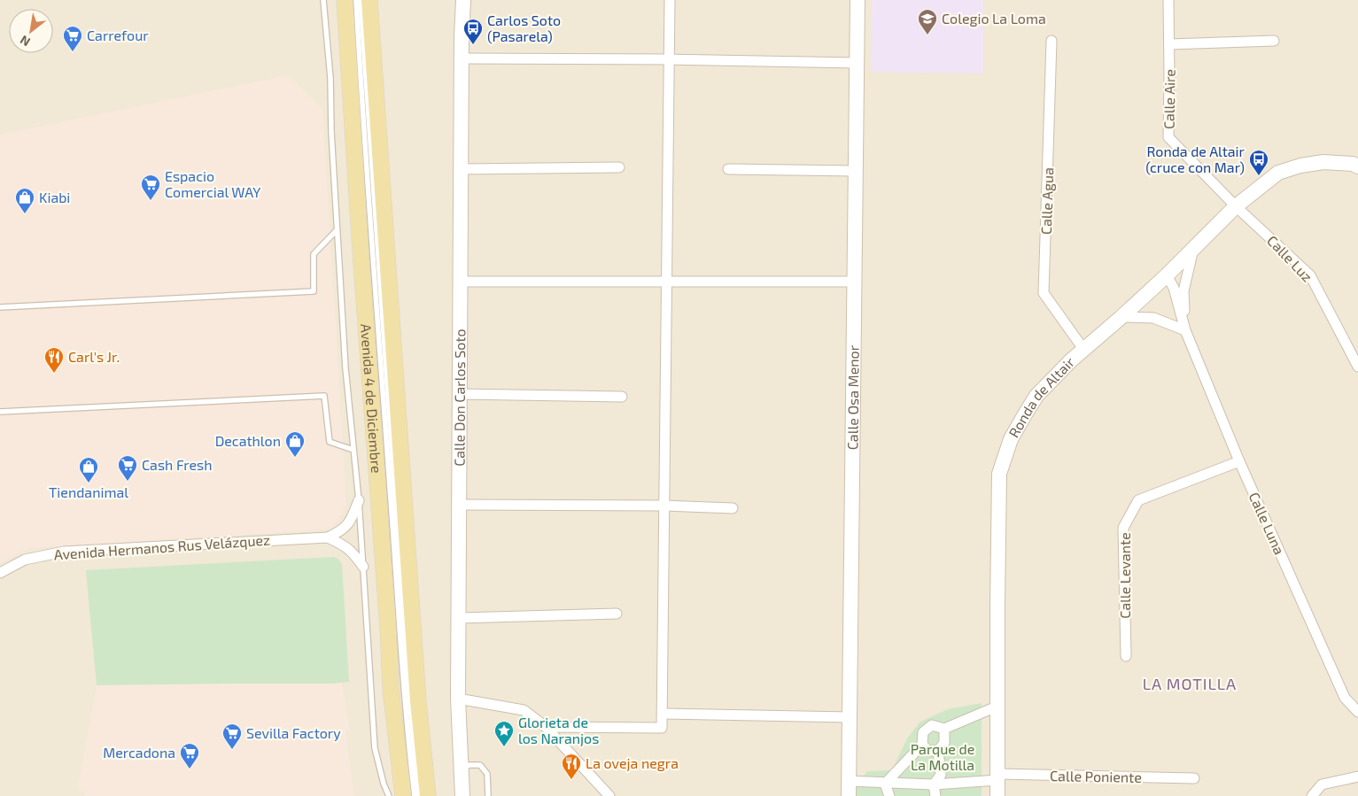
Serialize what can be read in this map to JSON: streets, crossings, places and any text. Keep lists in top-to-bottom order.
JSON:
{
  "streets": {
    "main road": ["Avenida 4 de Diciembre"],
    "street": [
      "Calle Aire",
      "Calle Agua",
      "Calle Luz",
      "Calle Don Carlos Soto",
      "Calle Osa Menor",
      "Ronda de Altair",
      "Calle Luna",
      "Avenida Hermanos Rus Velázquez",
      "Calle Levante",
      "Calle Poniente"
    ]
  },
  "crossings": [
    ["Calle Aire", "Calle Luz"],
    ["Calle Aire", "Ronda de Altair"],
    ["Calle Agua", "Ronda de Altair"],
    ["Calle Luz", "Ronda de Altair"],
    ["Calle Osa Menor", "Calle Poniente"],
    ["Ronda de Altair", "Calle Luna"],
    ["Ronda de Altair", "Calle Poniente"],
    ["Calle Luna", "Calle Levante"]
  ],
  "districts": ["LA MOTILLA"],
  "parks": ["Parque de La Motilla"],
  "places": {
    "school or university": ["Colegio La Loma"],
    "bus stop": ["Carlos Soto (Pasarela)", "Ronda de Altair (cruce con Mar)"],
    "supermarket": [
      "Carrefour",
      "Espacio Comercial WAY",
      "Cash Fresh",
      "Sevilla Factory",
      "Mercadona"
    ],
    "shop": ["Kiabi", "Decathlon", "Tiendanimal"],
    "restaurant": ["Carl's Jr.", "La oveja negra"],
    "place": ["Glorieta de los Naranjos"]
  },
  "north": "bottom left"
}
